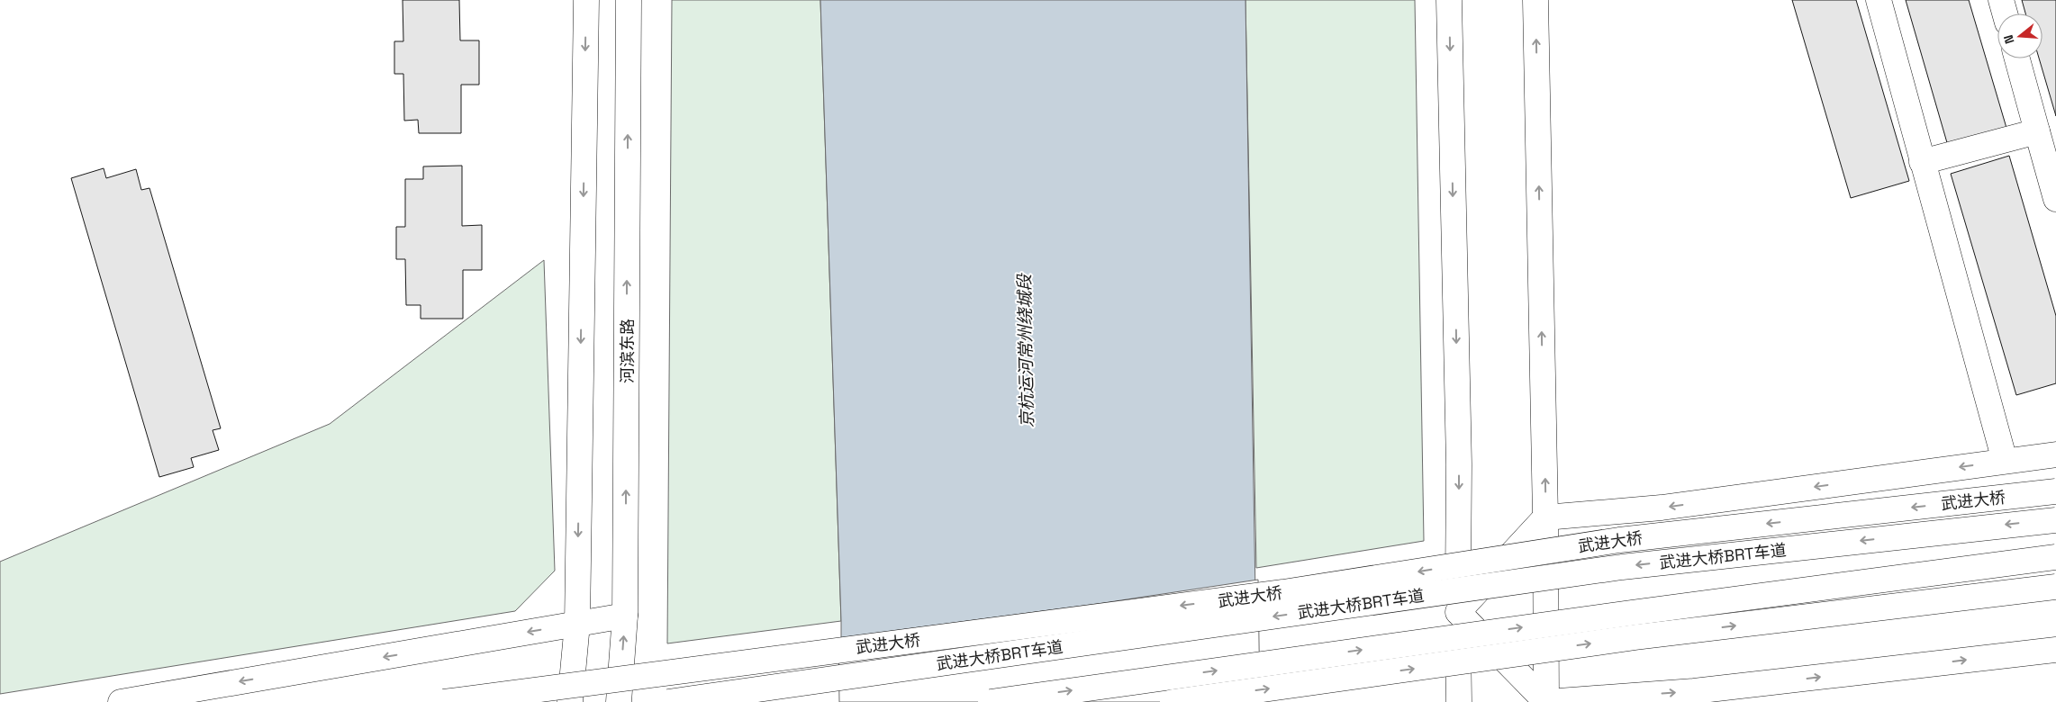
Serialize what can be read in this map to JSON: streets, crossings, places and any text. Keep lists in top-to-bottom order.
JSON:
{
  "streets": {
    "main road": ["河滨东路", "武进大桥", "武进大桥BRT车道"]
  },
  "water": ["京杭运河常州绕城段"],
  "north": "left"
}
